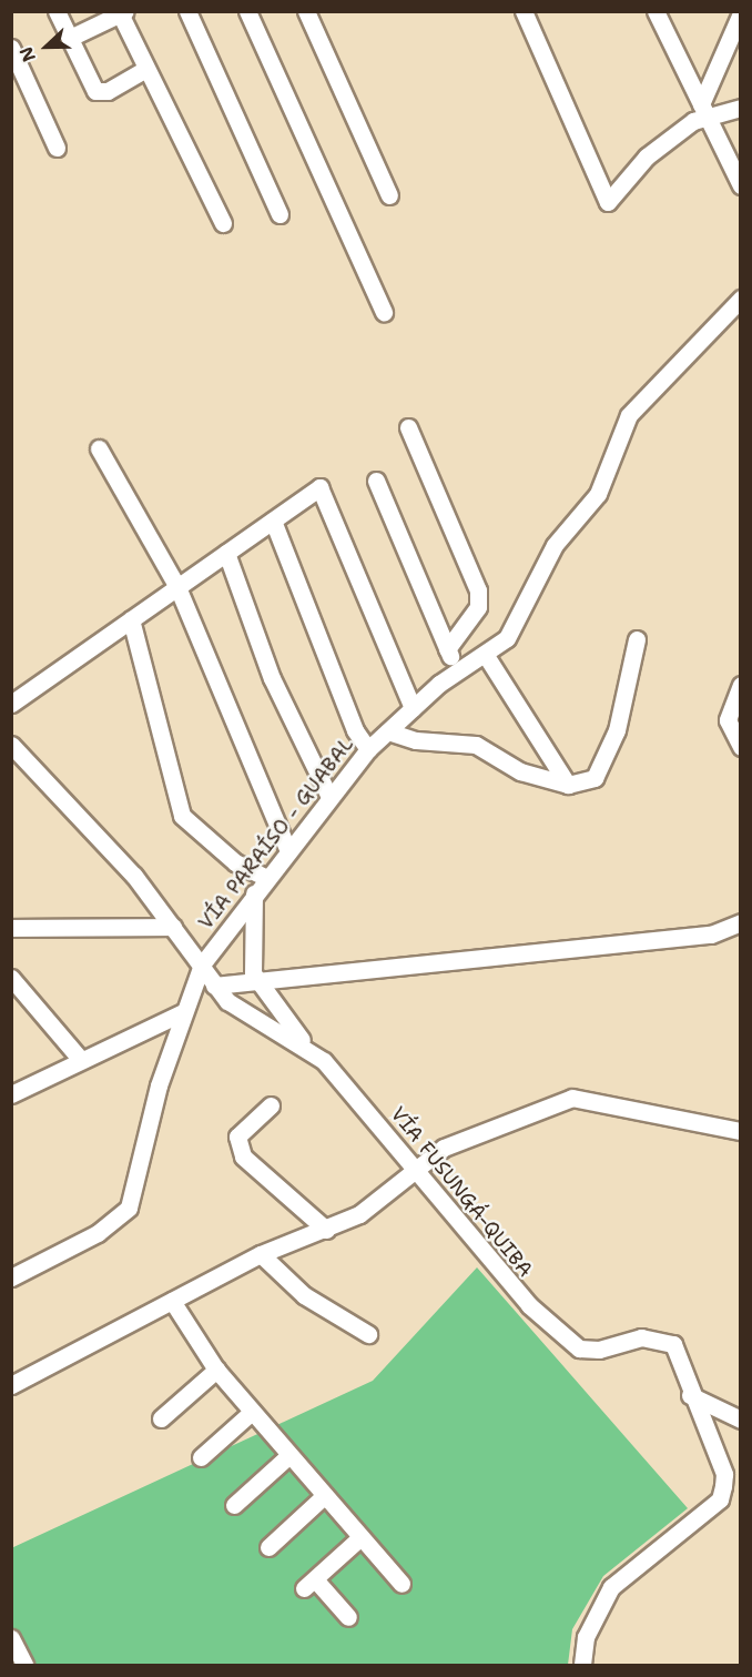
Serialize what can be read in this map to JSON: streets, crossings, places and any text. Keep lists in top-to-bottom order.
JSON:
{
  "streets": {
    "street": ["VÍA PARAÍSO - GUABAL", "VÍA FUSUNGÁ-QUIBA"]
  },
  "north": "left"
}
